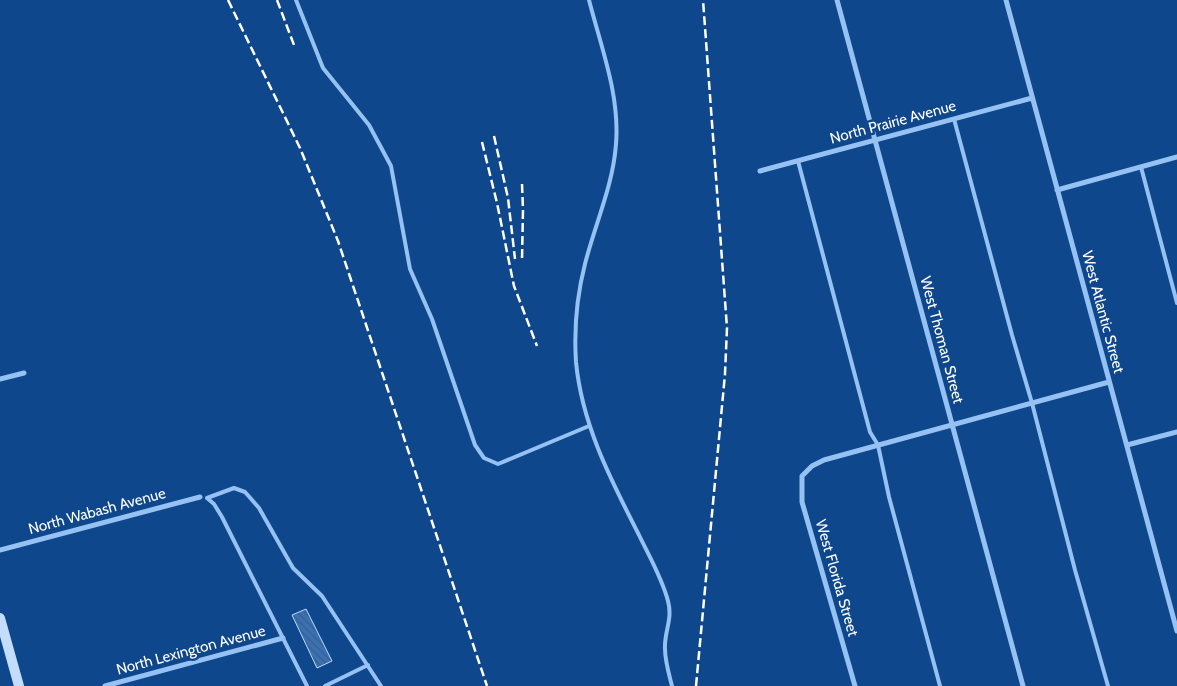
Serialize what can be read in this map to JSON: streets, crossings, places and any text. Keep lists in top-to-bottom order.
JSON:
{
  "streets": {
    "street": [
      "North Prairie Avenue",
      "West Atlantic Street",
      "West Thoman Street",
      "North Wabash Avenue",
      "West Florida Street",
      "North Lexington Avenue"
    ]
  },
  "crossings": [
    ["North Prairie Avenue", "West Atlantic Street"],
    ["North Prairie Avenue", "West Thoman Street"]
  ]
}
